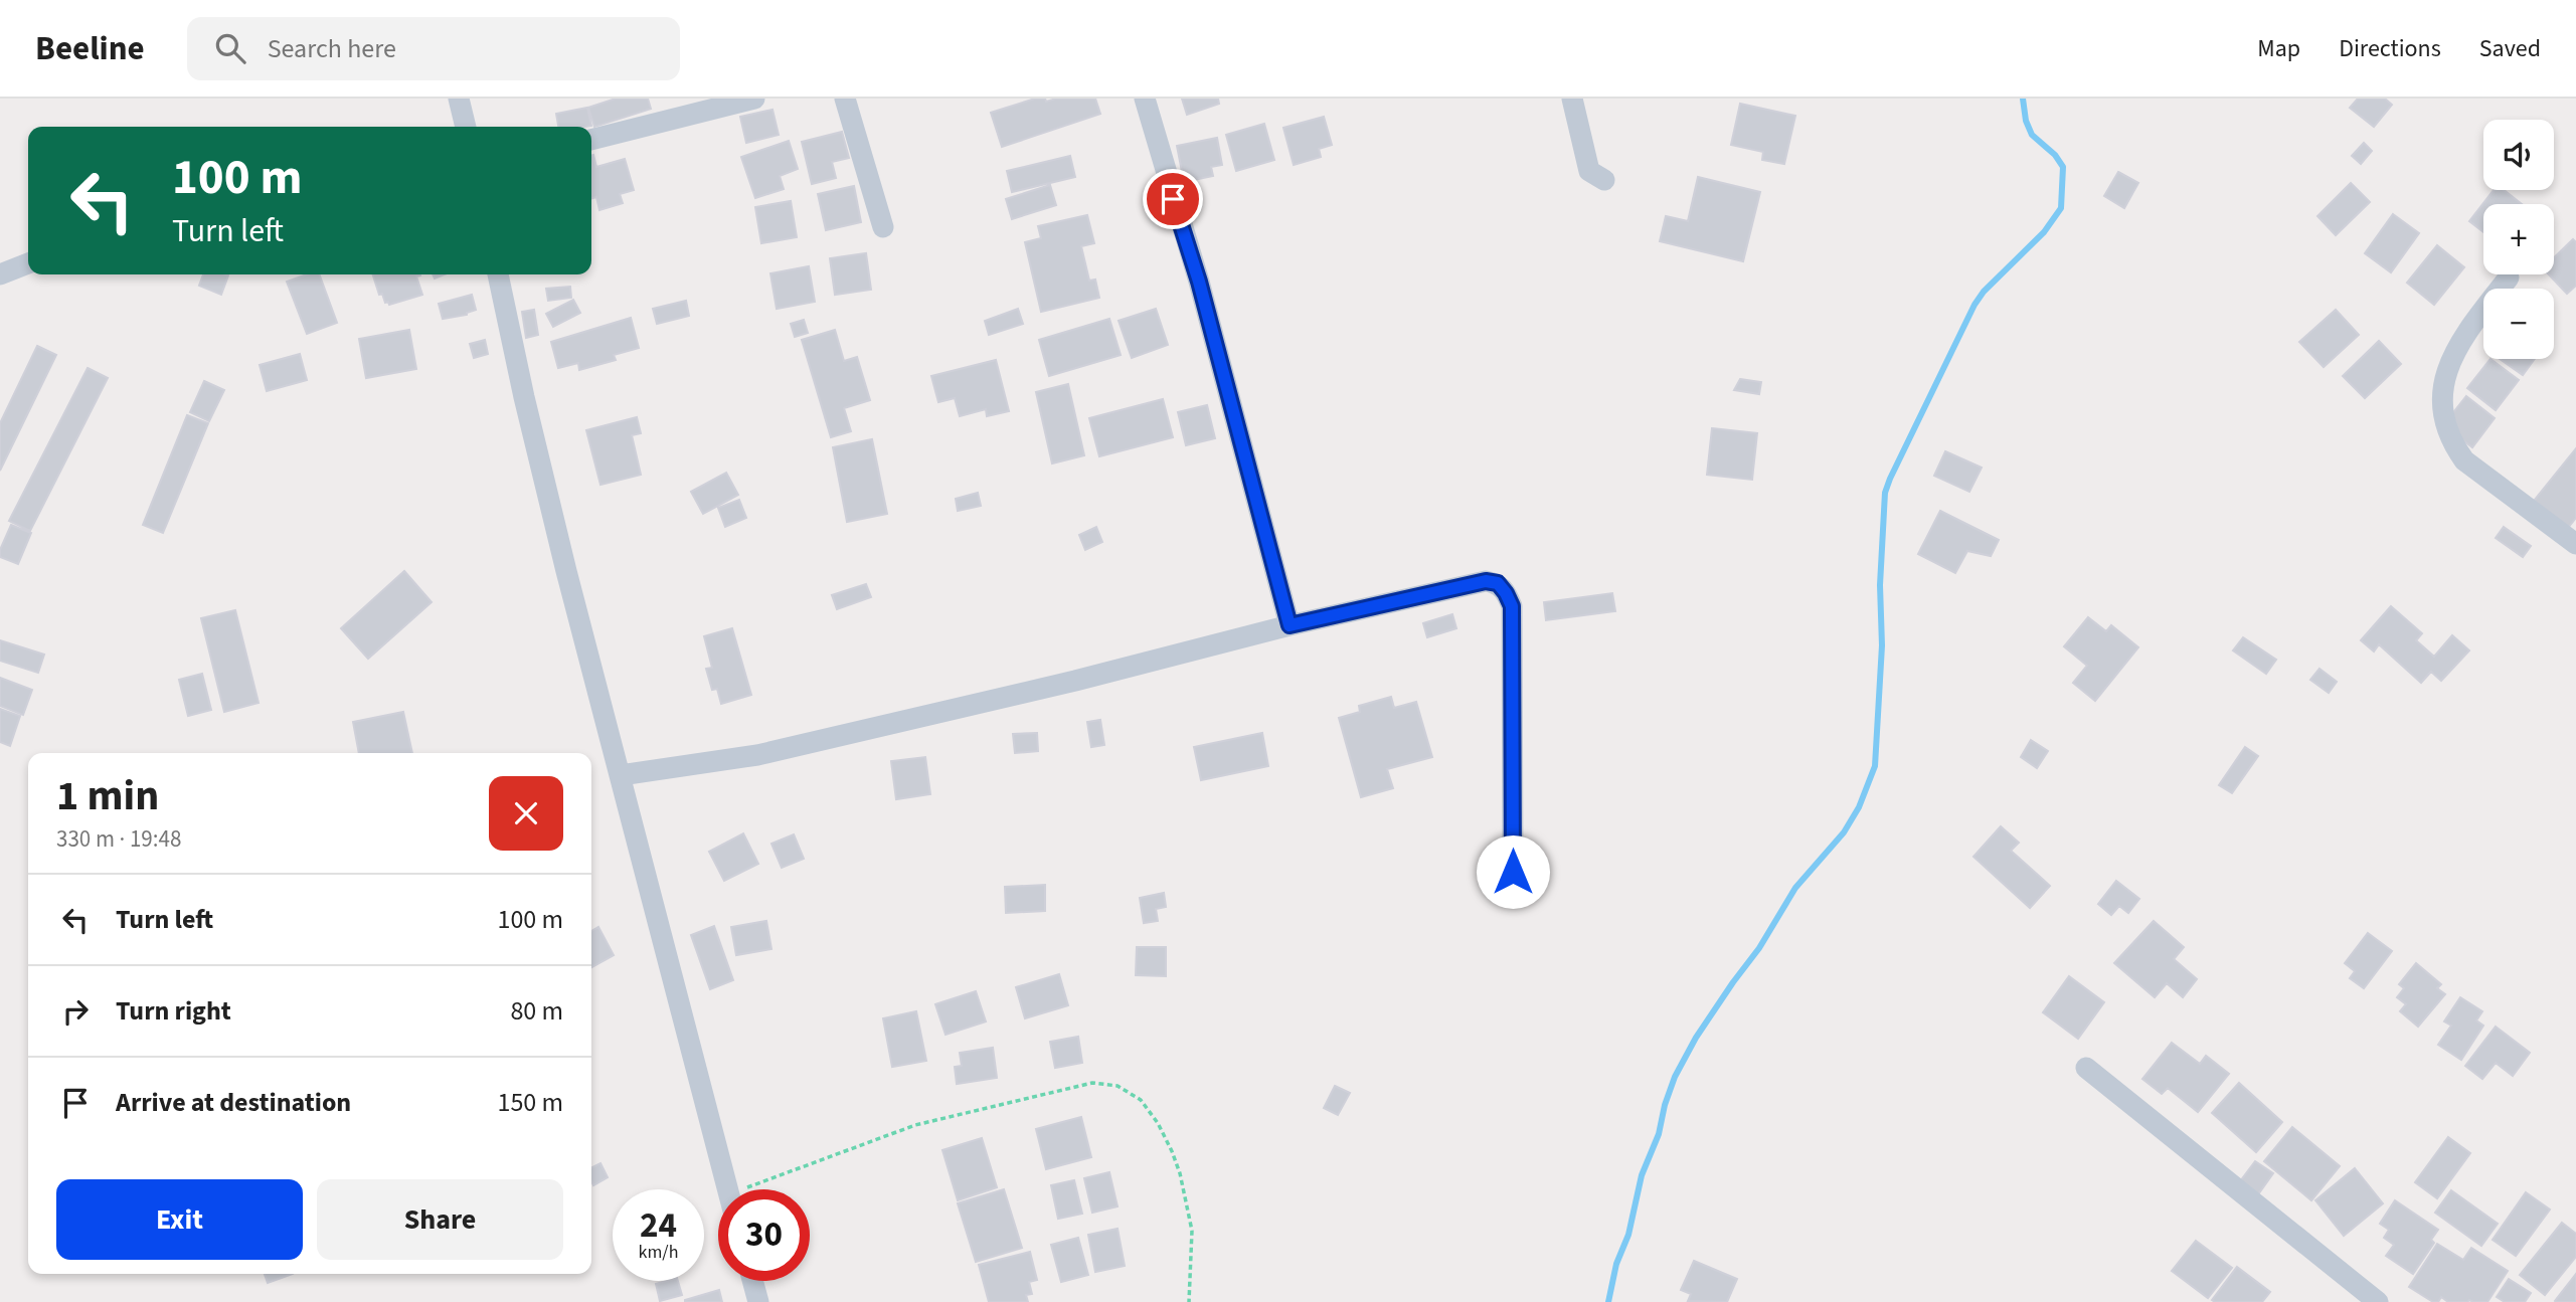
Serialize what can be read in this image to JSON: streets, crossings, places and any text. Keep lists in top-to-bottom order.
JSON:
{
  "page": {
    "header": "Beeline",
    "search": "Search here",
    "nav": ["Map", "Directions", "Saved"],
    "map_buttons": ["+", "−"],
    "turn": ["100 m", "Turn left"],
    "heading": ["1 min", "330 m · 19:48"],
    "list": [
      {
        "name": "Turn left",
        "value": "100 m"
      },
      {
        "name": "Turn right",
        "value": "80 m"
      },
      {
        "name": "Arrive at destination",
        "value": "150 m"
      }
    ],
    "buttons": ["Exit", "Share"],
    "speed": "24 km/h",
    "limit": "30"
  }
}
